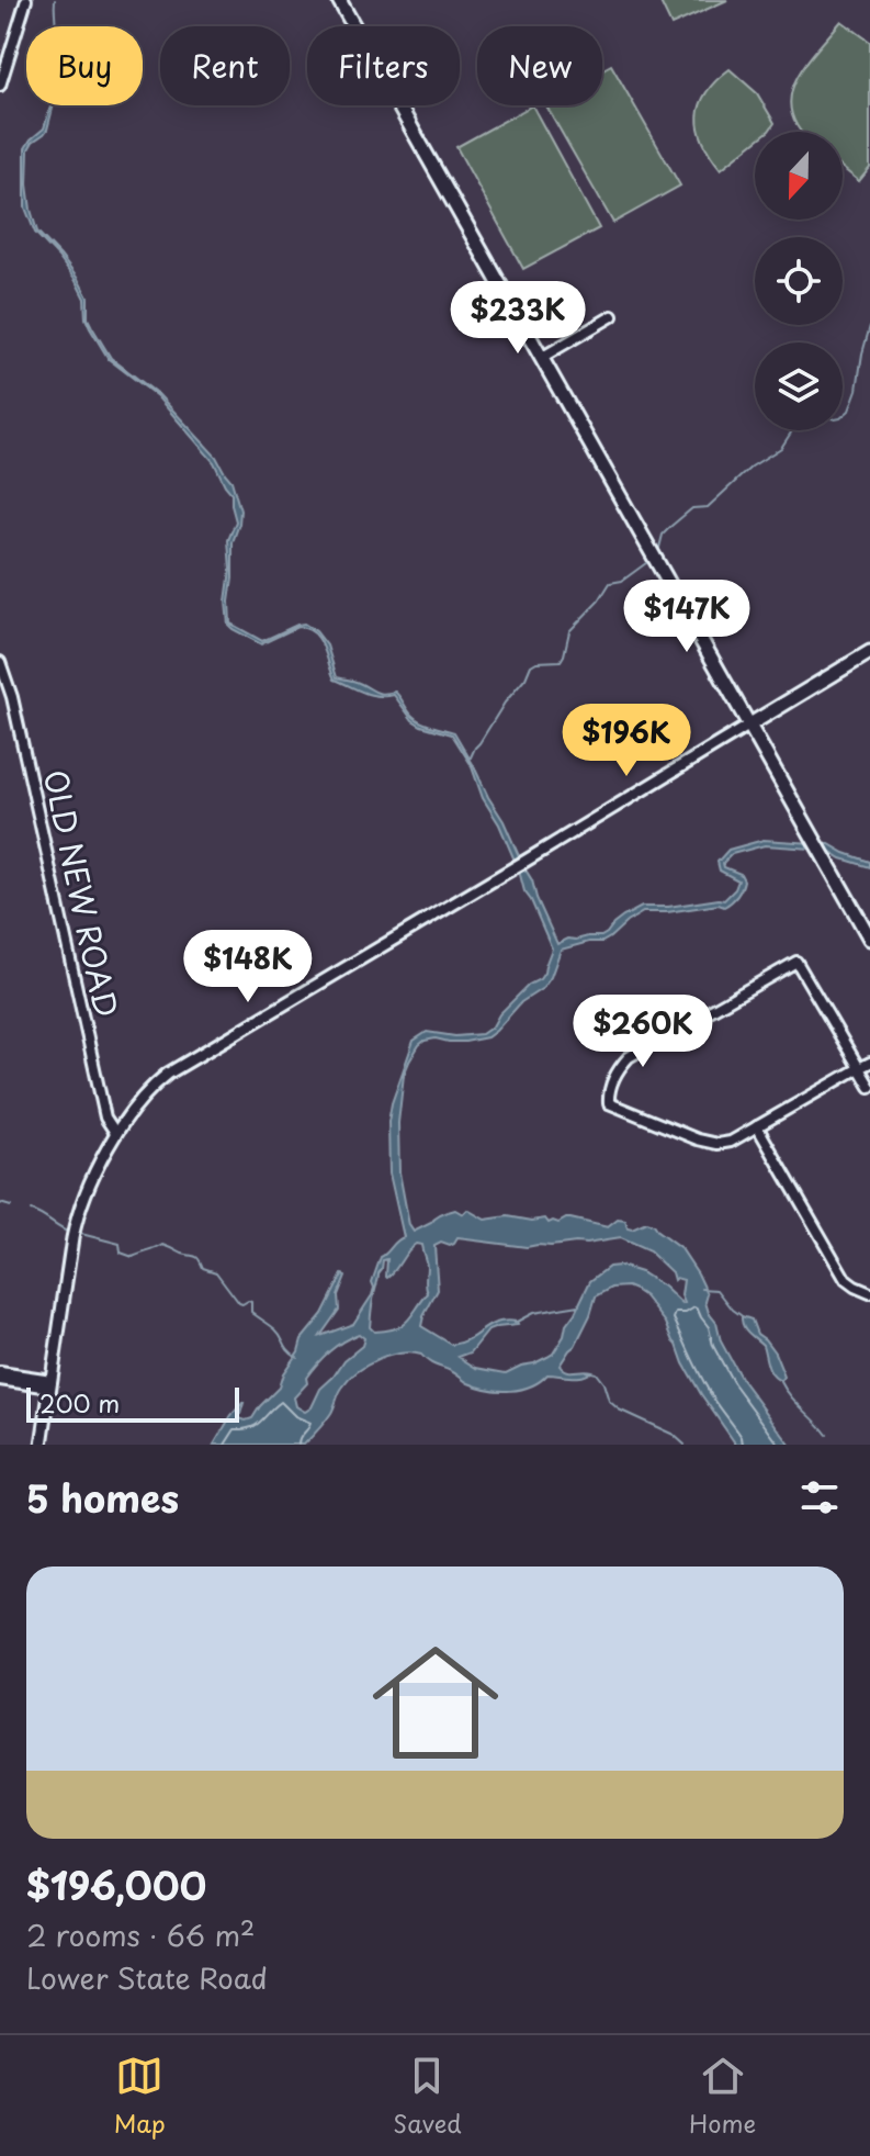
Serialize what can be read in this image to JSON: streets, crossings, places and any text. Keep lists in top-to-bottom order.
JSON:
{
  "streets": {
    "street": ["OLD NEW ROAD"]
  },
  "scale_bar": "200 m",
  "north": "bottom",
  "page": {
    "chip": [
      "Buy",
      "Rent",
      "Filters",
      "New"
    ],
    "price": [
      "$233K",
      "$147K",
      "$196K",
      "$148K",
      "$260K"
    ],
    "scale": "200 m",
    "heading": "5 homes",
    "list": [
      {
        "name": "$196,000",
        "note": "2 rooms · 66 m² · Lower State Road"
      }
    ],
    "tabs": ["Map", "Saved", "Home"]
  }
}
